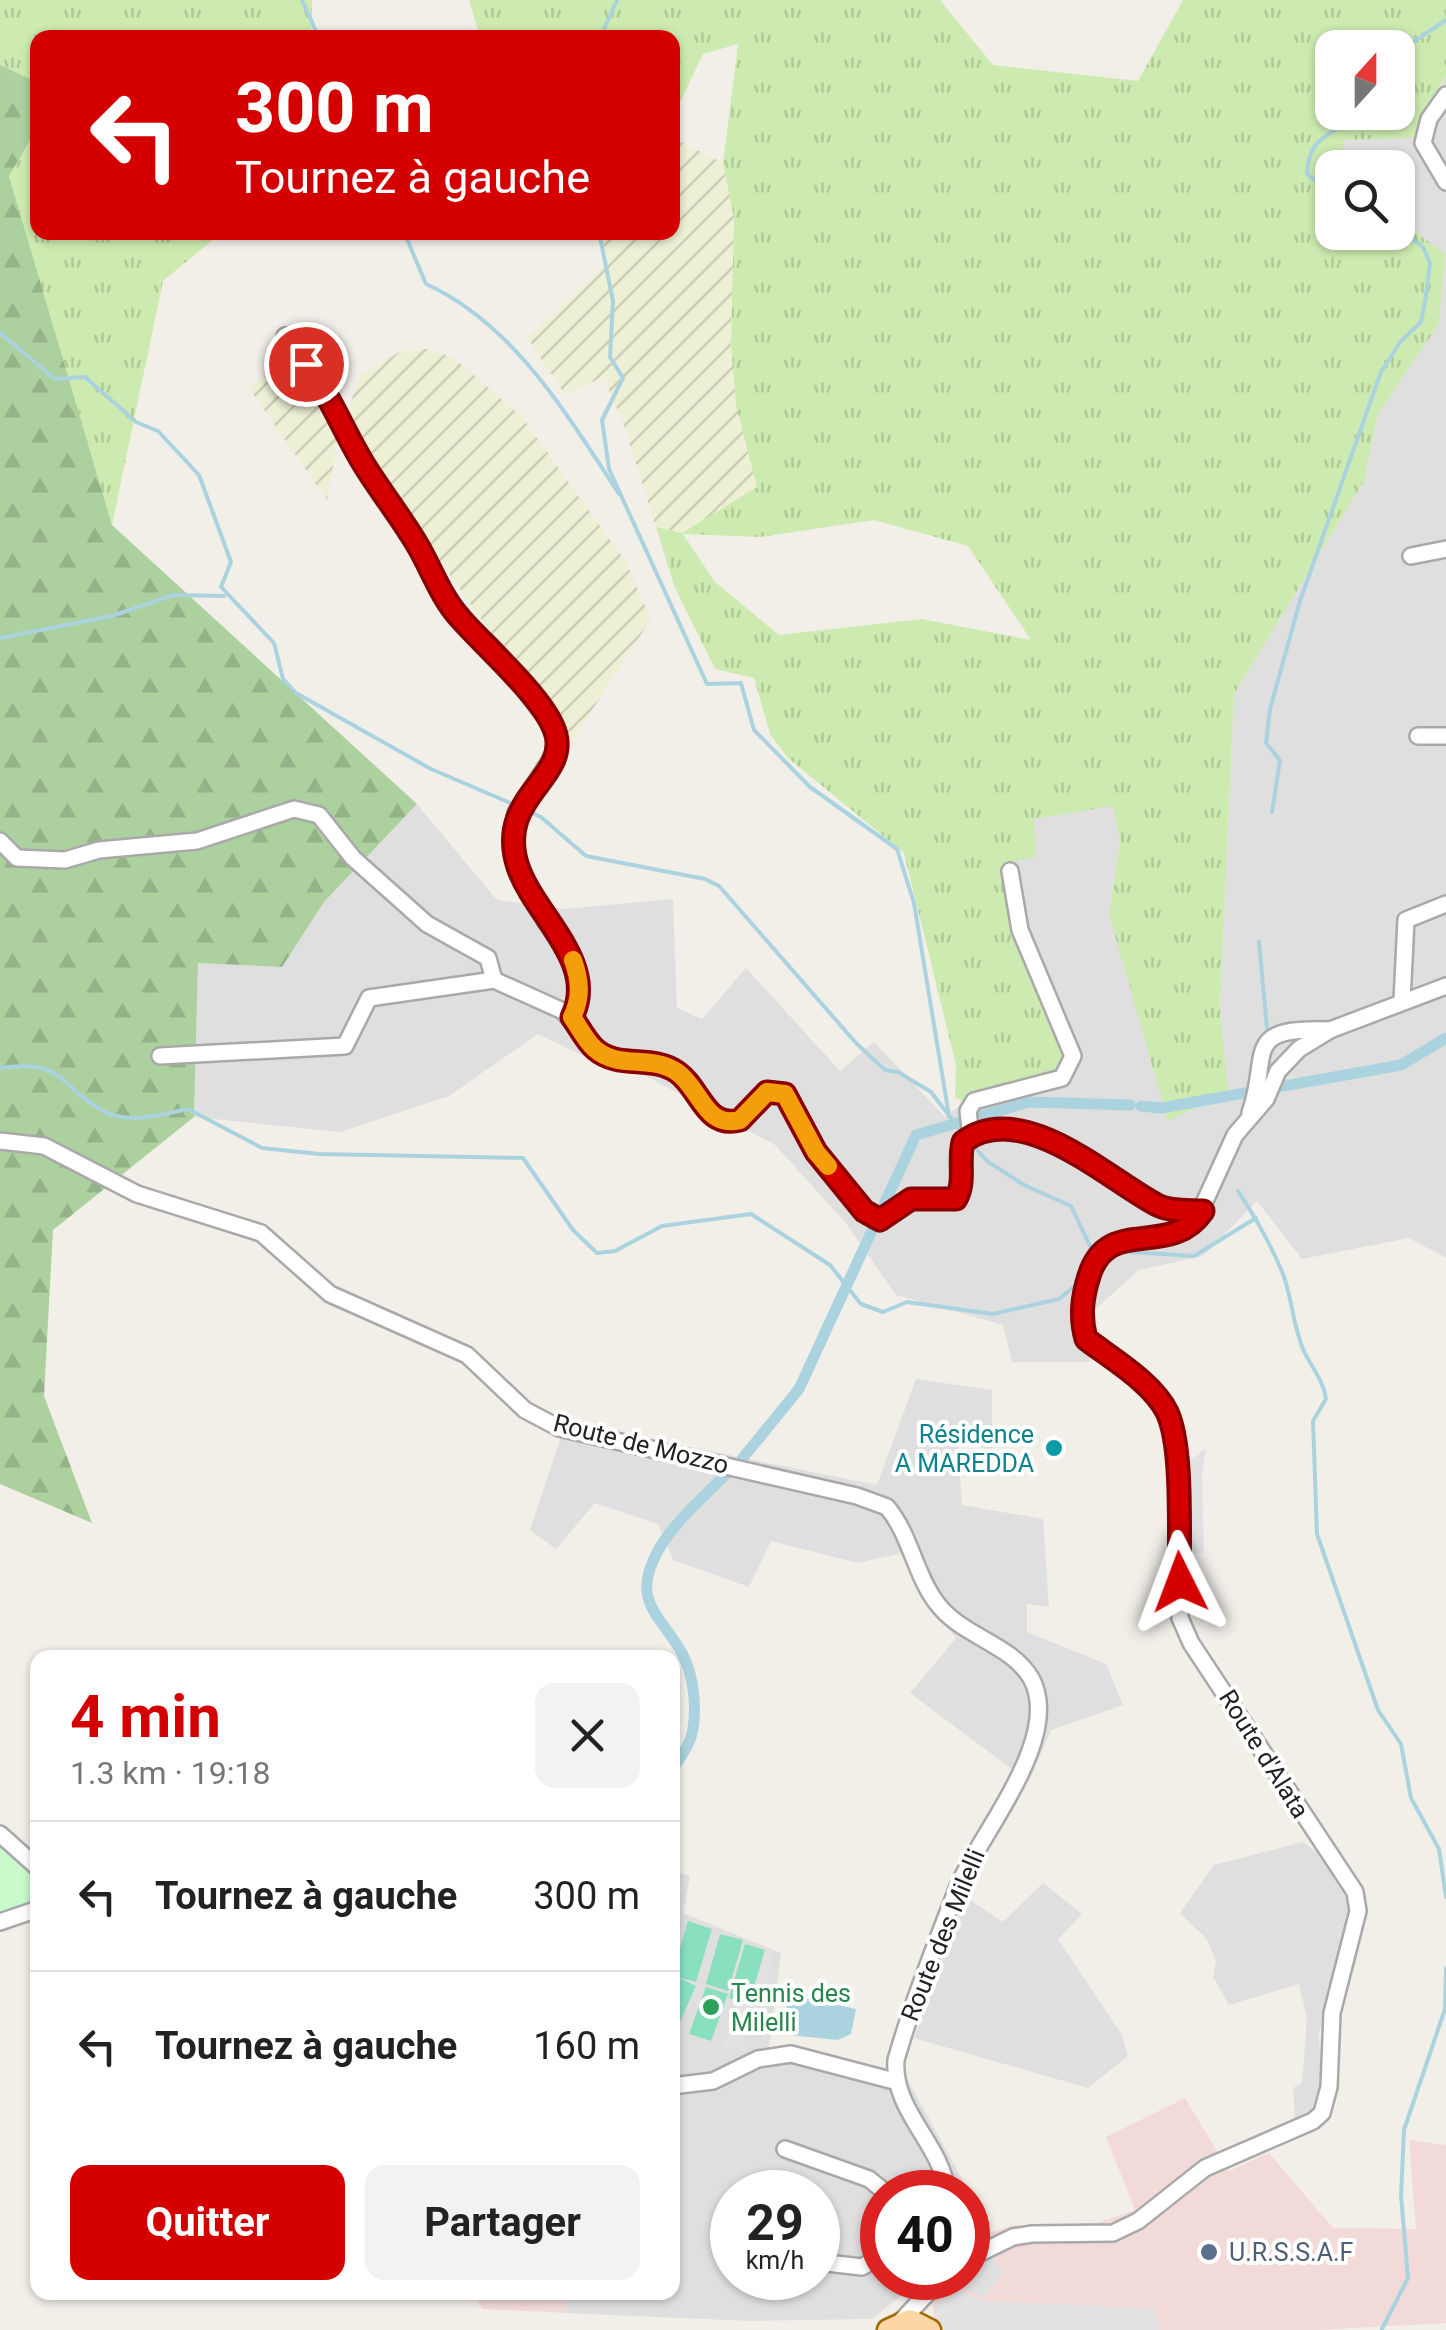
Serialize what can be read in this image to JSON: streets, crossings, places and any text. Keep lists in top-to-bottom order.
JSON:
{
  "streets": {
    "street": ["Route de Mozzo", "Route d'Alata", "Route des Milelli"]
  },
  "crossings": [
    ["Route de Mozzo", "Route des Milelli"]
  ],
  "places": ["Résidence A MAREDDA", "Tennis des Milelli", "U.R.S.S.A.F"],
  "north": "top",
  "page": {
    "turn": ["300 m", "Tournez à gauche"],
    "heading": ["4 min", "1.3 km · 19:18"],
    "list": [
      {
        "name": "Tournez à gauche",
        "value": "300 m"
      },
      {
        "name": "Tournez à gauche",
        "value": "160 m"
      }
    ],
    "buttons": ["Quitter", "Partager"],
    "speed": "29 km/h",
    "limit": "40"
  }
}
